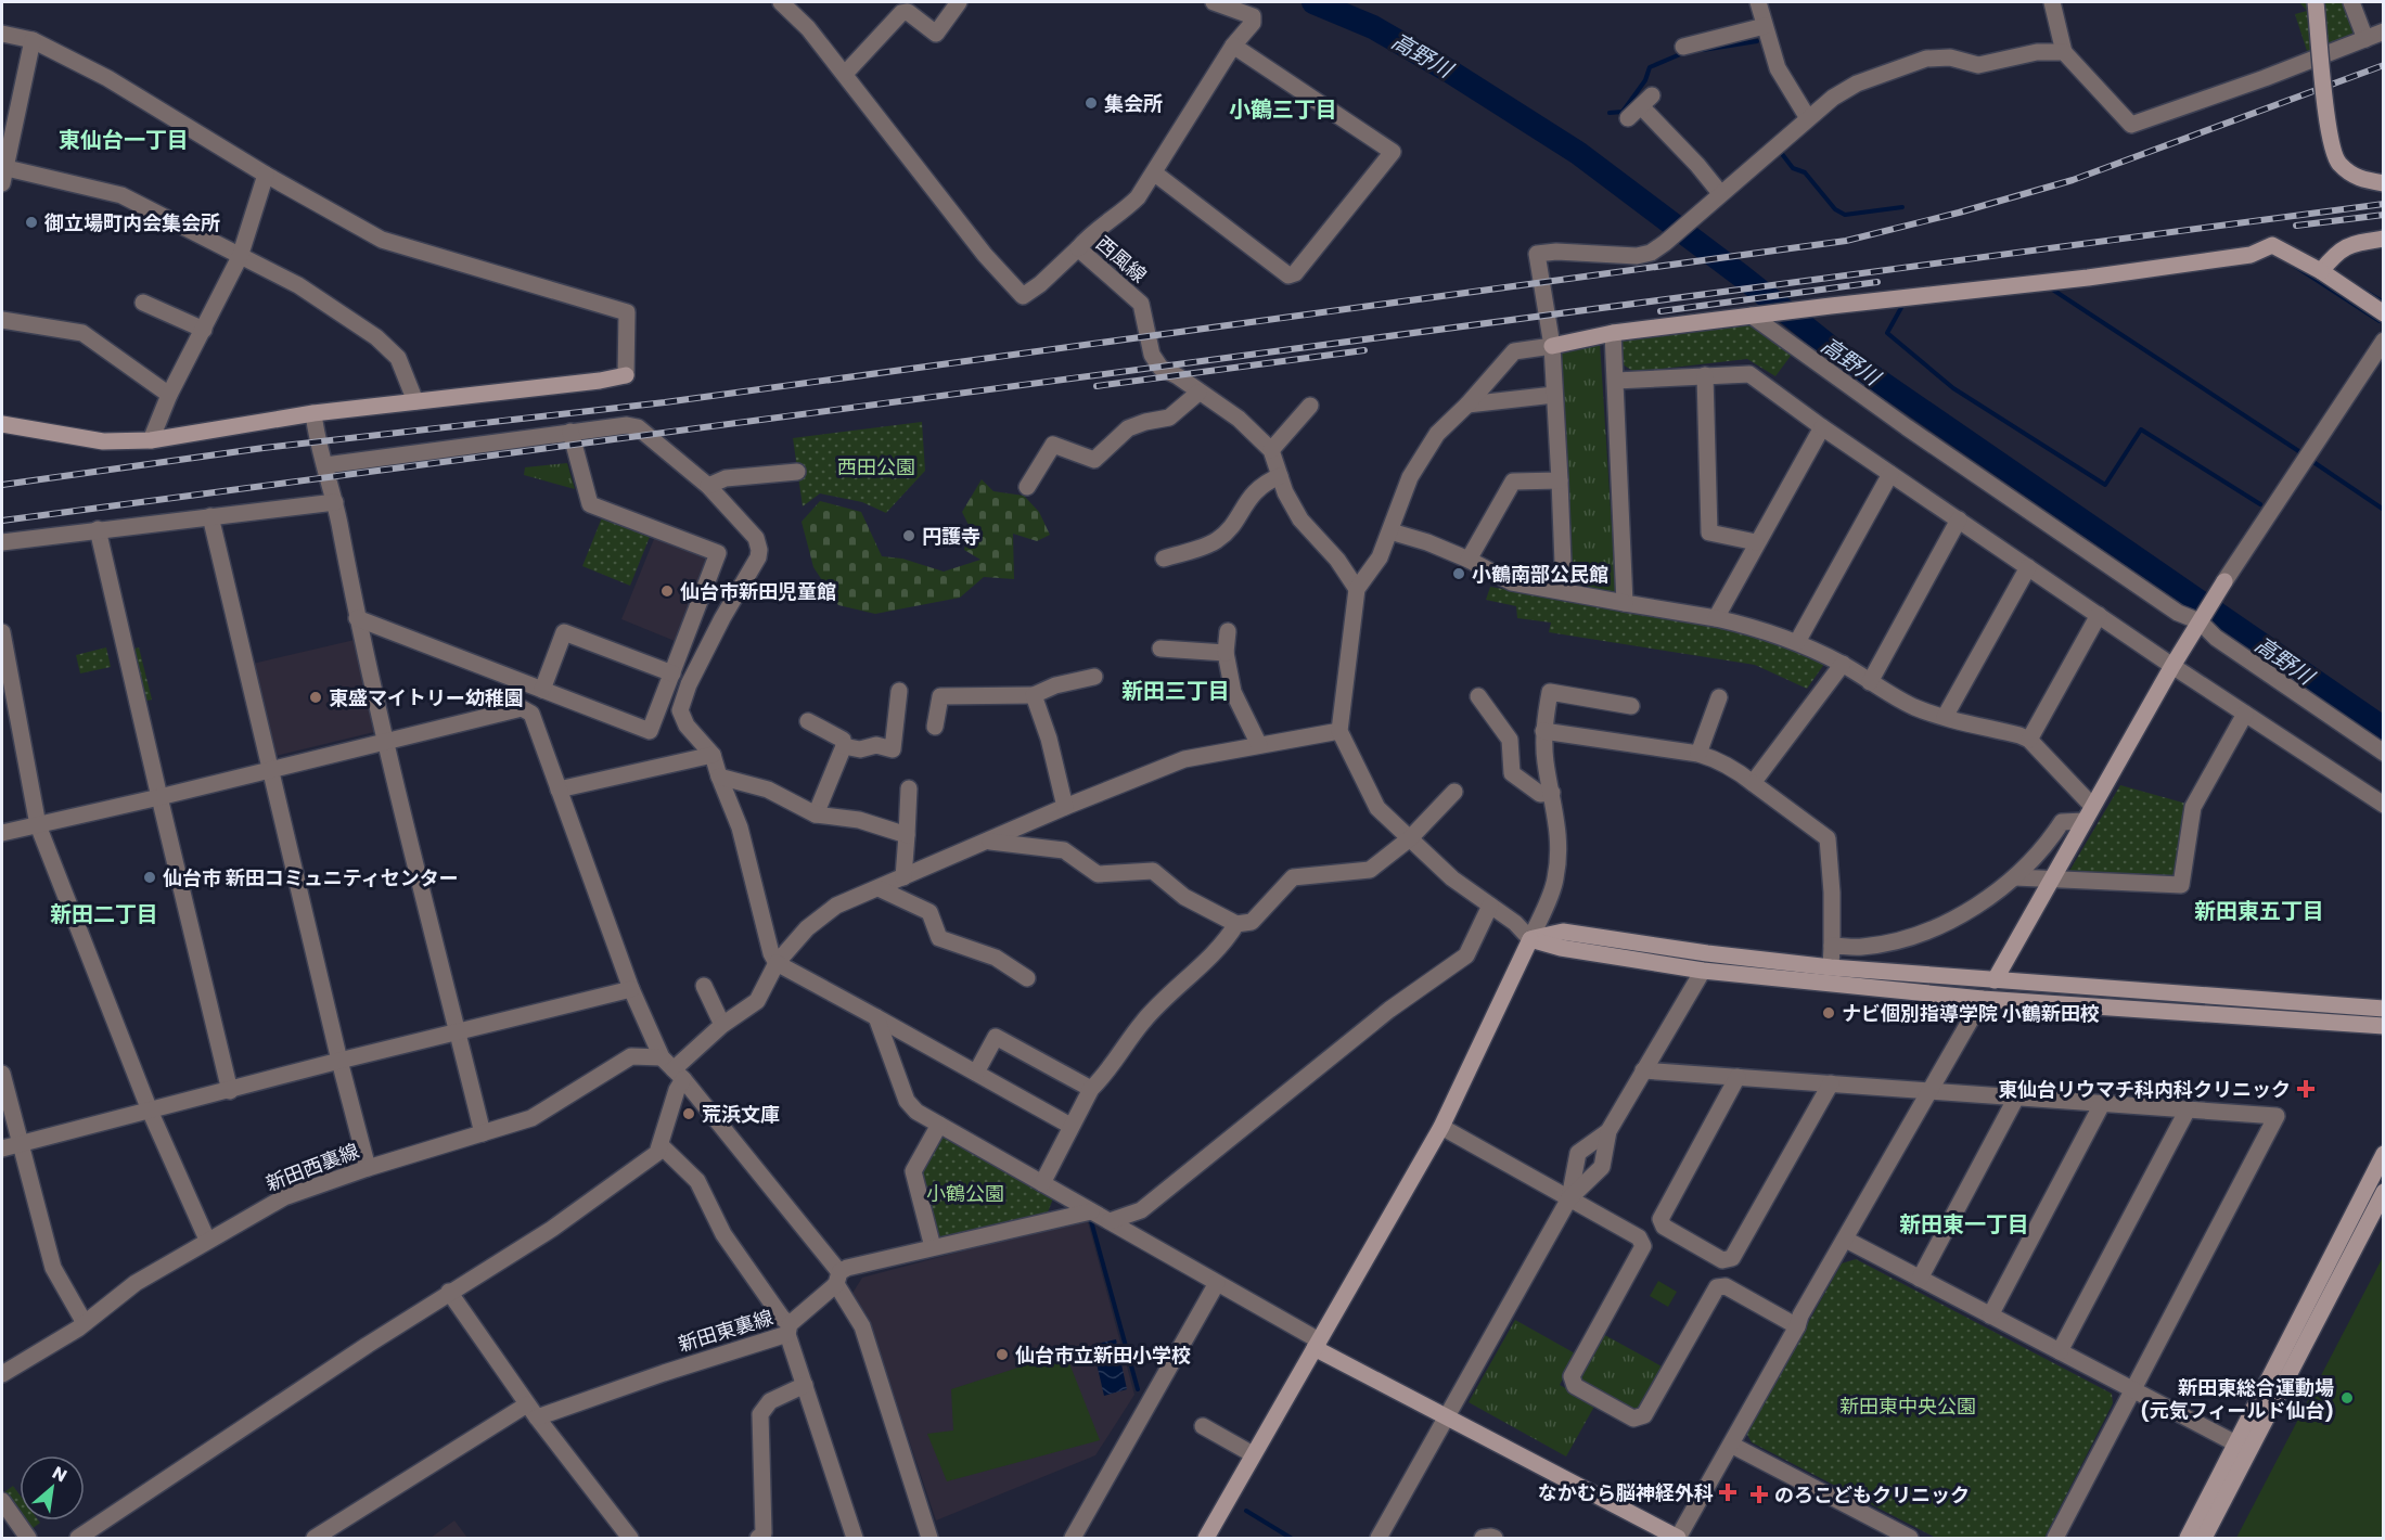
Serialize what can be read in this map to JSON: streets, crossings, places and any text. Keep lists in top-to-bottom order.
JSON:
{
  "streets": {
    "street": ["西風線", "新田西裏線", "新田東裏線"]
  },
  "districts": [
    "小鶴三丁目",
    "東仙台一丁目",
    "新田三丁目",
    "新田東五丁目",
    "新田二丁目",
    "新田東一丁目"
  ],
  "water": ["高野川"],
  "parks": ["西田公園", "小鶴公園", "新田東中央公園"],
  "places": {
    "other": [
      "集会所",
      "御立場町内会集会所",
      "円護寺",
      "小鶴南部公民館",
      "仙台市新田児童館",
      "東盛マイトリー幼稚園",
      "仙台市 新田コミュニティセンター",
      "ナビ個別指導学院 小鶴新田校",
      "荒浜文庫",
      "仙台市立新田小学校",
      "新田東総合運動場 (元気フィールド仙台)"
    ],
    "health": ["東仙台リウマチ科内科クリニック", "なかむら脳神経外科", "のろこどもクリニック"]
  },
  "north": "top right"
}
